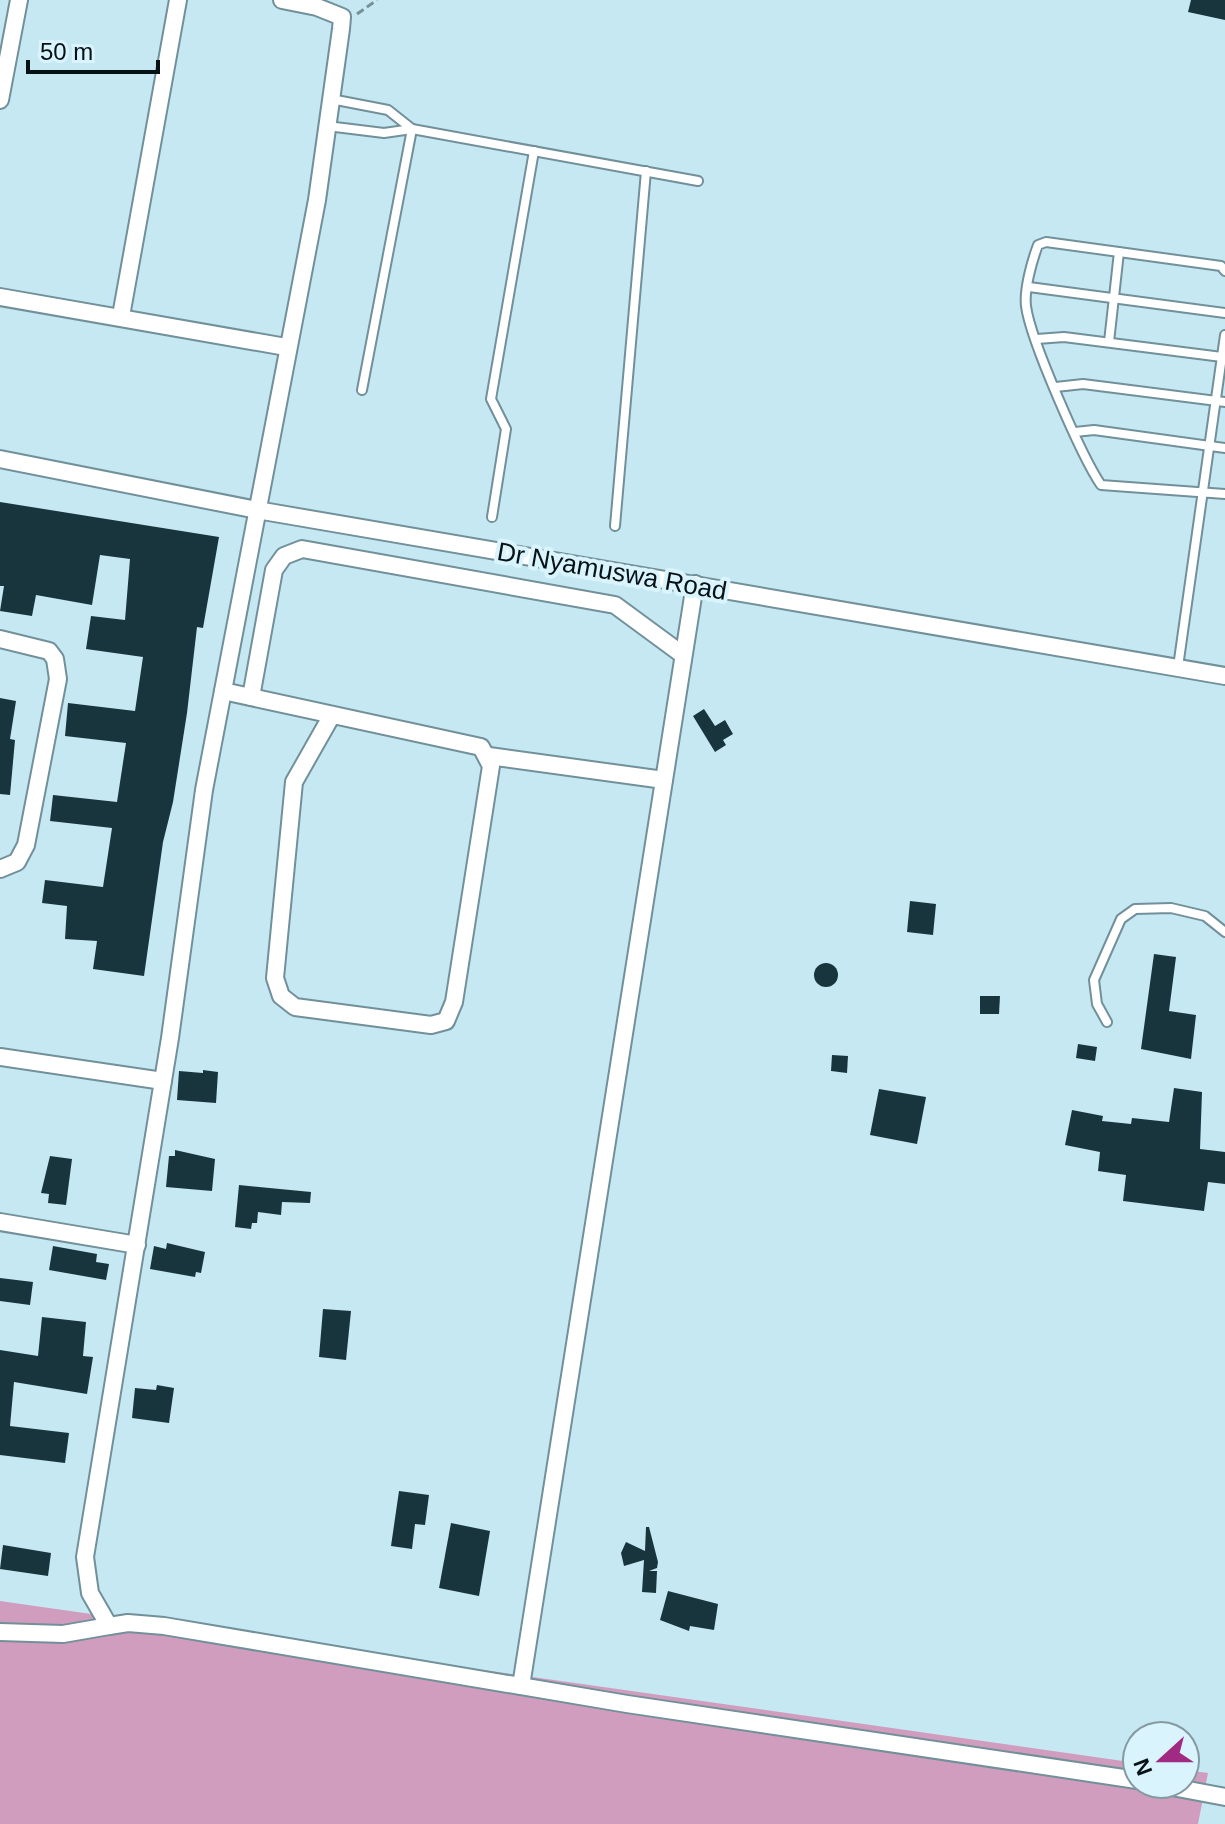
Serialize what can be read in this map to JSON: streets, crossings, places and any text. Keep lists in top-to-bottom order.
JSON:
{
  "streets": {
    "street": ["Dr Nyamuswa Road"]
  },
  "scale_bar": "50 m",
  "north": "left"
}
